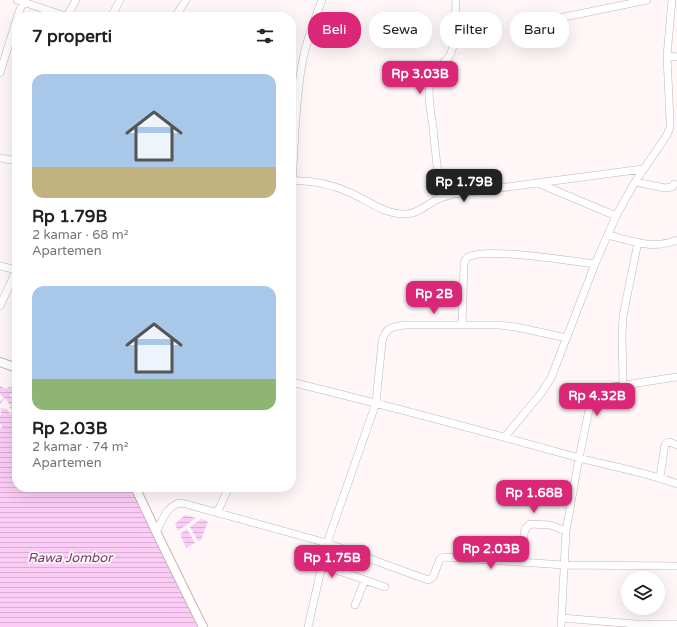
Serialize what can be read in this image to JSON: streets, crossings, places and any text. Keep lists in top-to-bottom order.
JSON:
{
  "water": ["Rawa Jombor"],
  "page": {
    "chip": [
      "Beli",
      "Sewa",
      "Filter",
      "Baru"
    ],
    "heading": "7 properti",
    "list": [
      {
        "name": "Rp 1.79B",
        "note": "2 kamar · 68 m² · Apartemen"
      },
      {
        "name": "Rp 2.03B",
        "note": "2 kamar · 74 m² · Apartemen"
      }
    ],
    "price": [
      "Rp 3.03B",
      "Rp 1.79B",
      "Rp 2B",
      "Rp 4.32B",
      "Rp 1.68B",
      "Rp 2.03B",
      "Rp 1.75B"
    ]
  }
}
